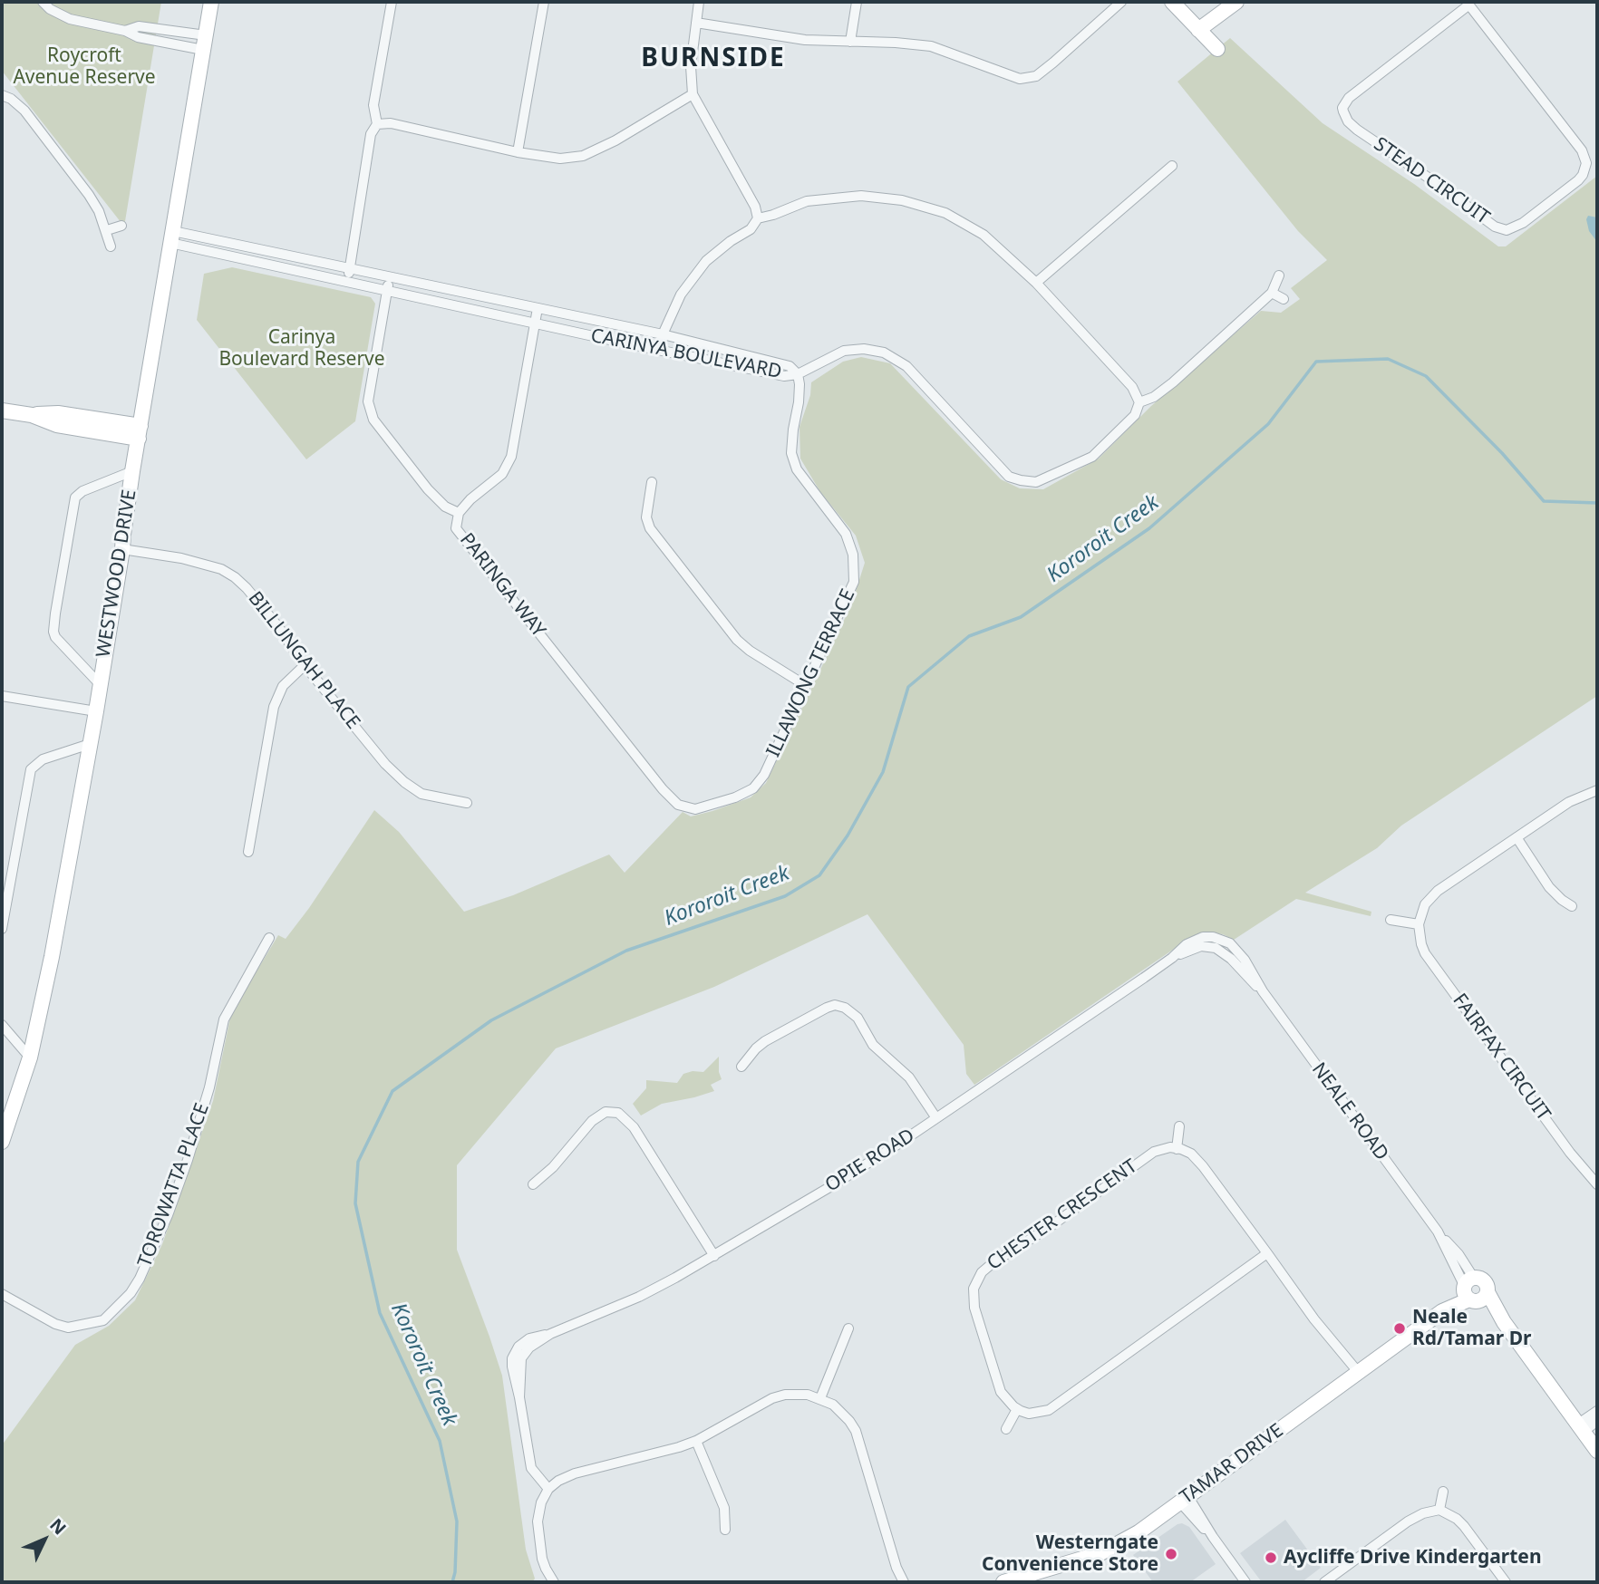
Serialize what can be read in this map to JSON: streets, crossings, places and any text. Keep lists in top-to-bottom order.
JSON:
{
  "streets": {
    "street": [
      "STEAD CIRCUIT",
      "CARINYA BOULEVARD",
      "WESTWOOD DRIVE",
      "PARINGA WAY",
      "BILLUNGAH PLACE",
      "ILLAWONG TERRACE",
      "FAIRFAX CIRCUIT",
      "NEALE ROAD",
      "OPIE ROAD",
      "TOROWATTA PLACE",
      "CHESTER CRESCENT",
      "TAMAR DRIVE"
    ]
  },
  "crossings": [
    ["CARINYA BOULEVARD", "WESTWOOD DRIVE"],
    ["CARINYA BOULEVARD", "PARINGA WAY"],
    ["CARINYA BOULEVARD", "ILLAWONG TERRACE"],
    ["WESTWOOD DRIVE", "BILLUNGAH PLACE"],
    ["PARINGA WAY", "ILLAWONG TERRACE"],
    ["NEALE ROAD", "OPIE ROAD"],
    ["NEALE ROAD", "TAMAR DRIVE"]
  ],
  "districts": ["BURNSIDE"],
  "water": ["Kororoit Creek"],
  "parks": ["Roycroft Avenue Reserve", "Carinya Boulevard Reserve"],
  "places": ["Neale Rd/Tamar Dr", "Westerngate Convenience Store", "Aycliffe Drive Kindergarten"],
  "north": "top right"
}
